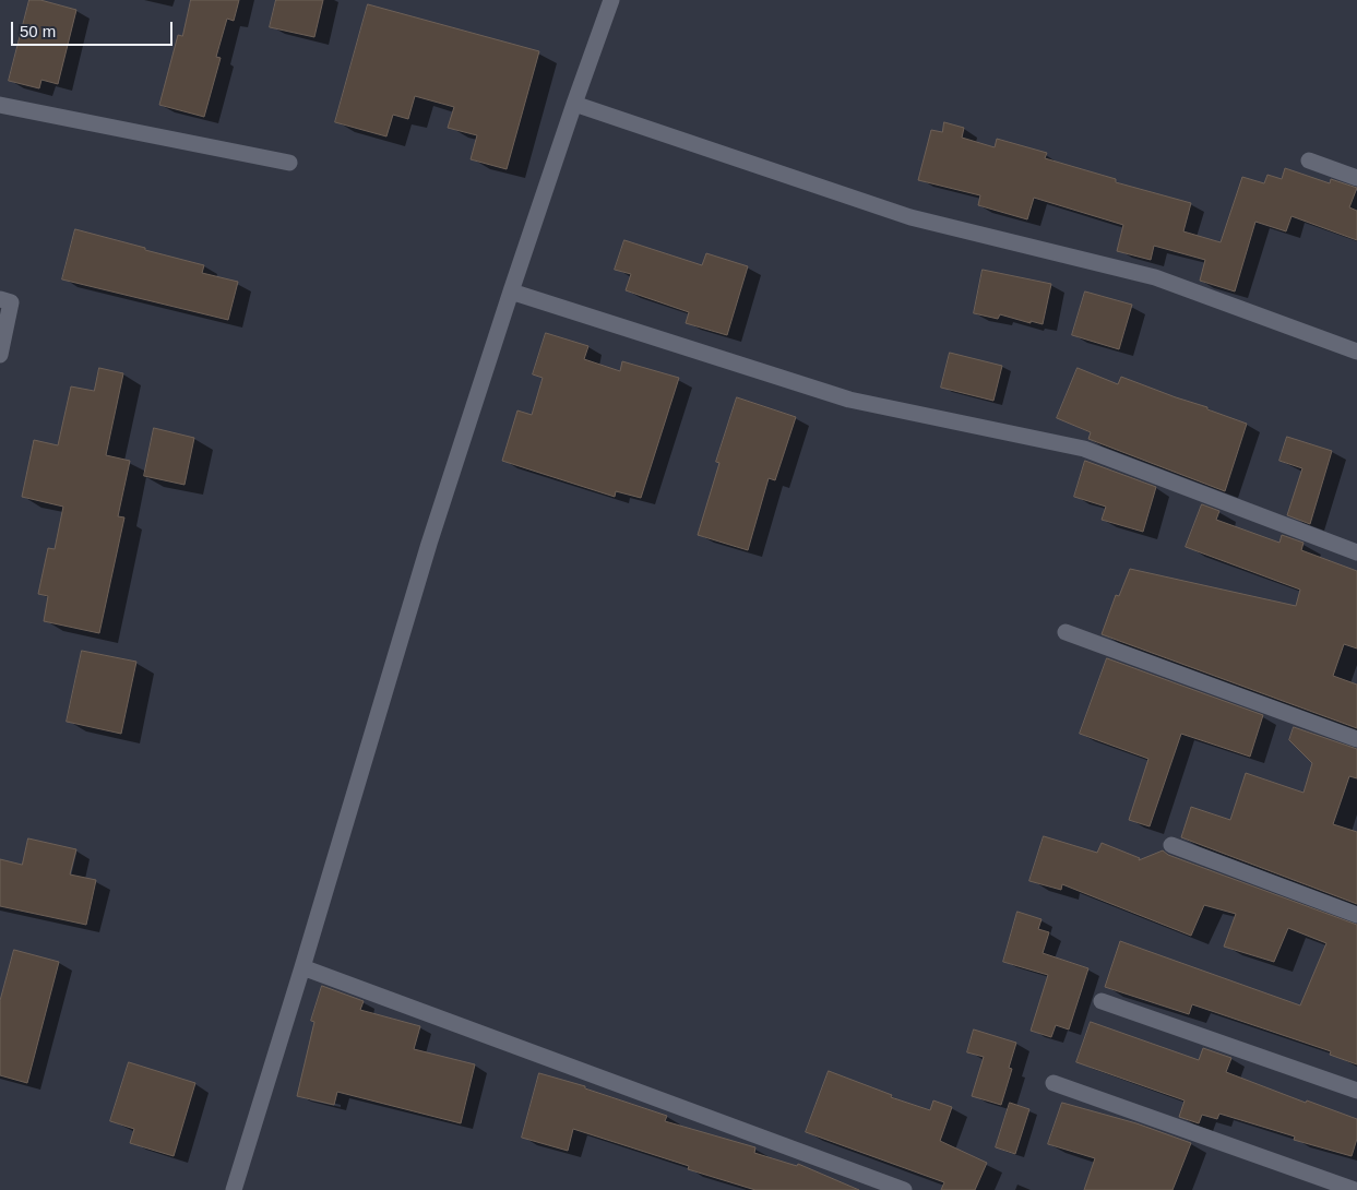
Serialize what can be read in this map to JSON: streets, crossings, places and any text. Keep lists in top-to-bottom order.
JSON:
{
  "scale_bar": "50 m"
}
